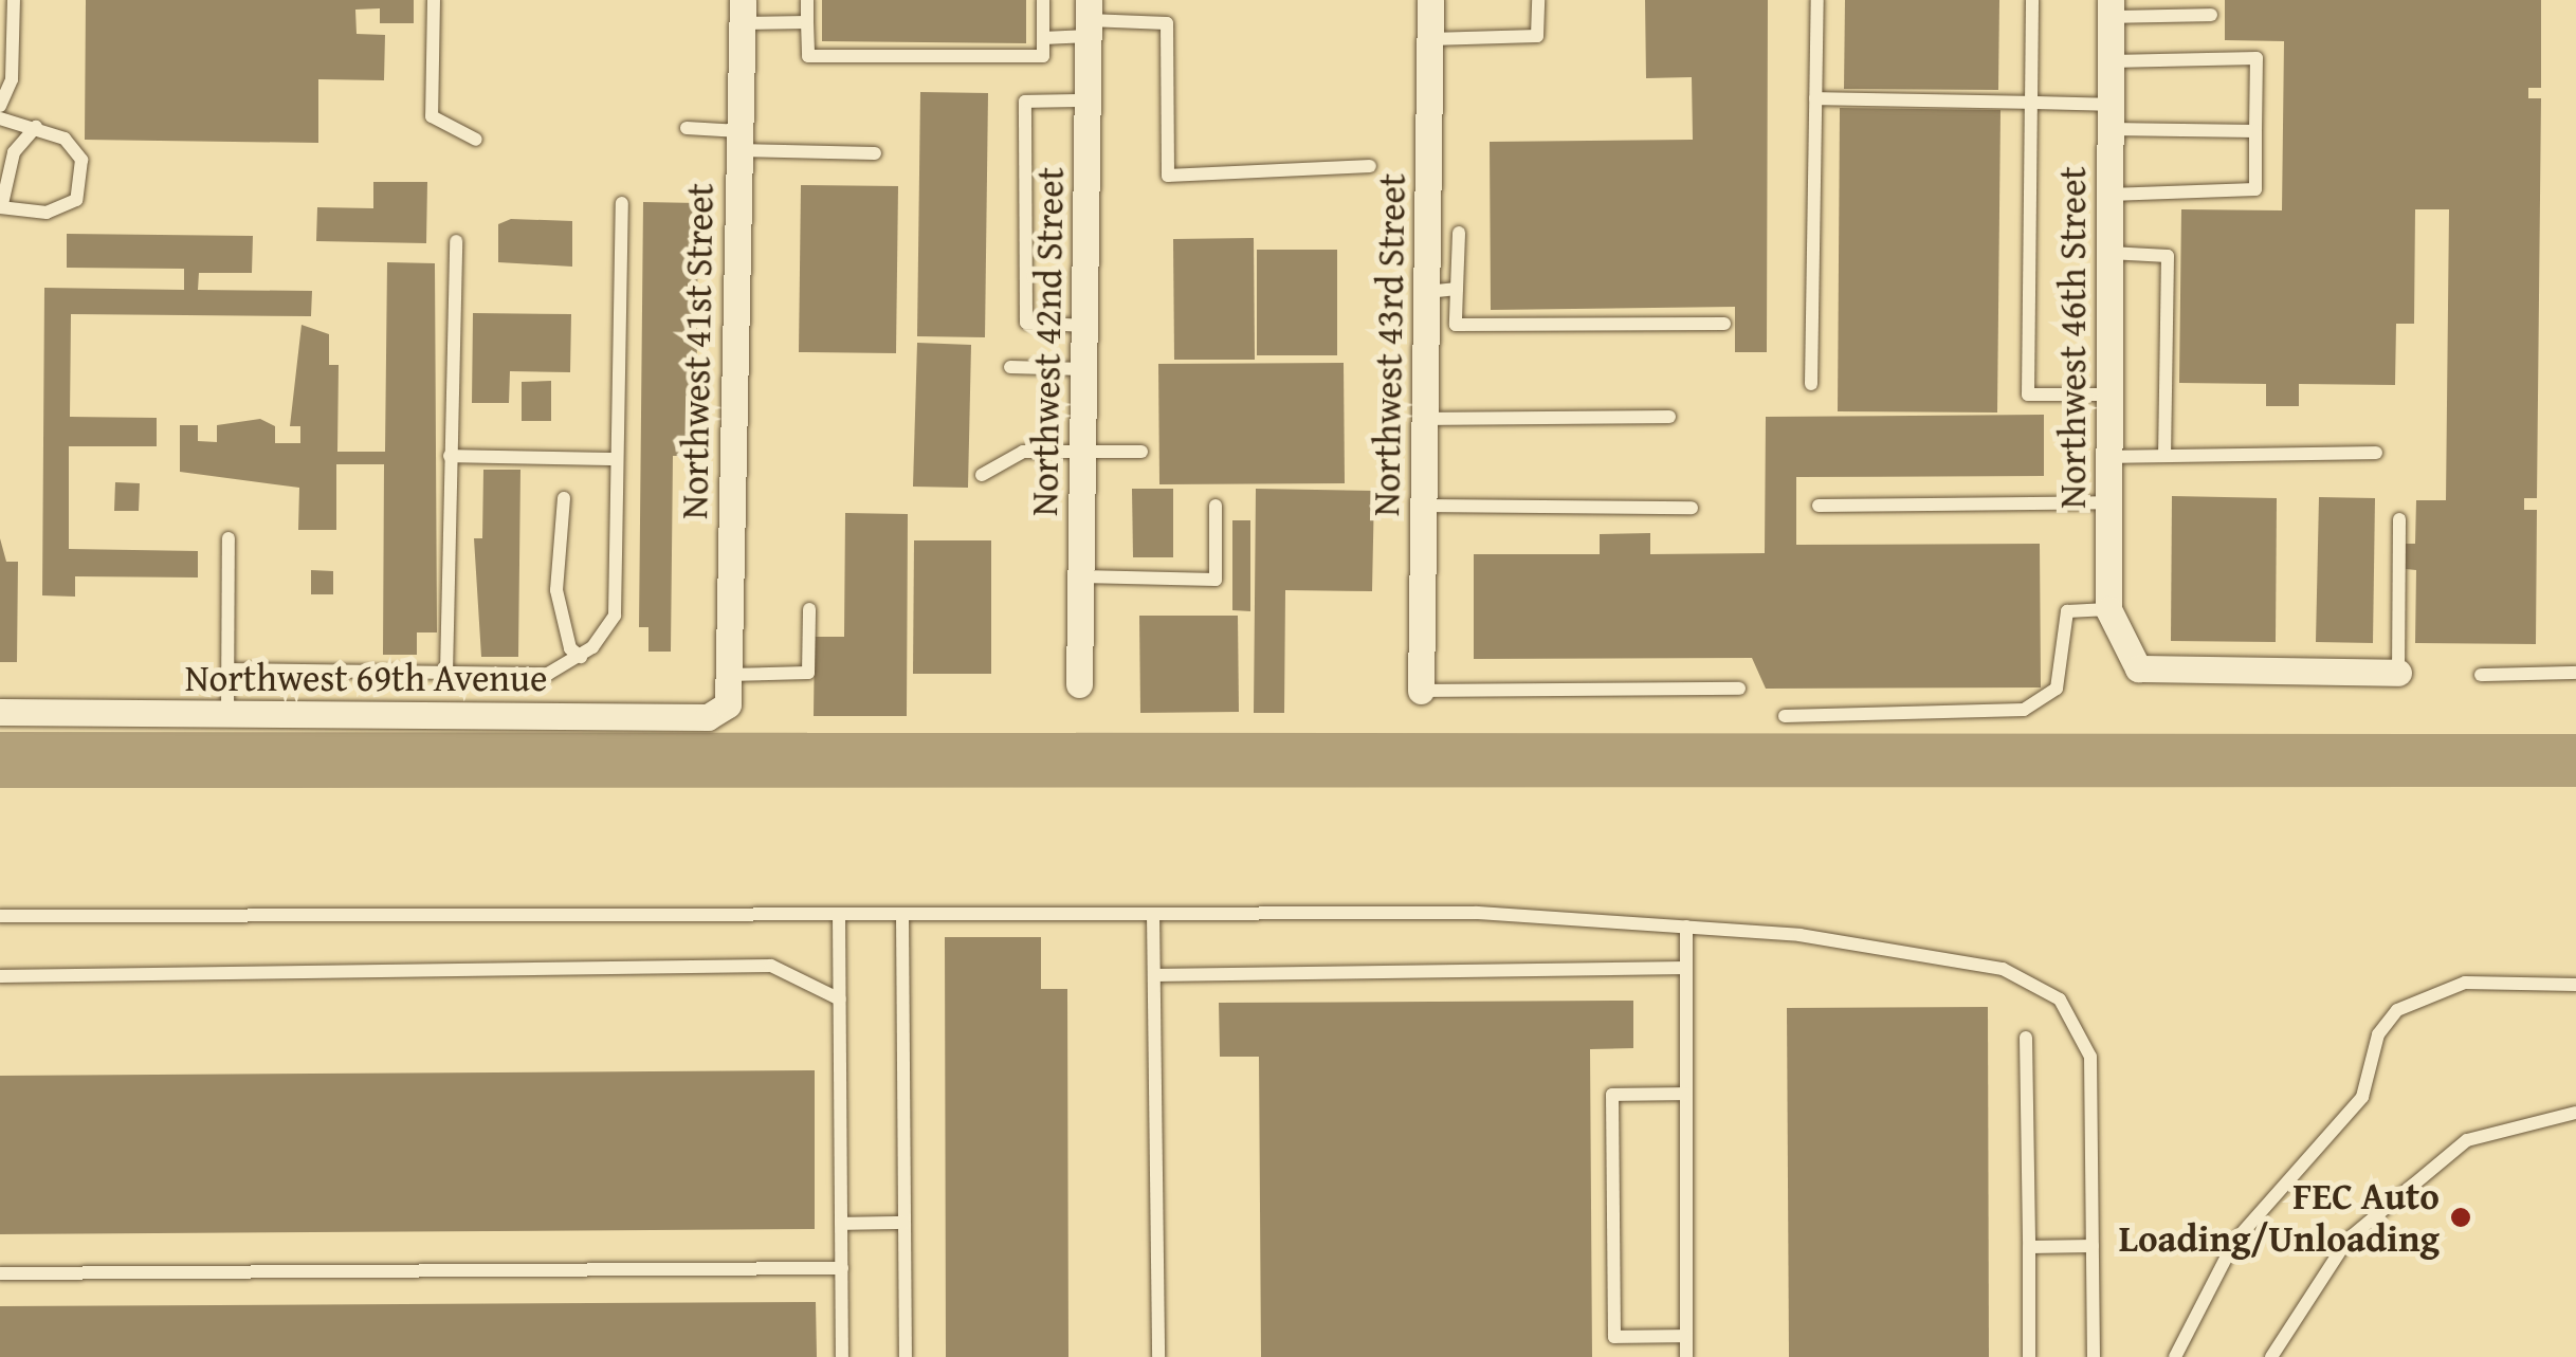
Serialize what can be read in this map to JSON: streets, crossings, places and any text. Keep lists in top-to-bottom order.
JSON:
{
  "streets": {
    "street": [
      "Northwest 46th Street",
      "Northwest 42nd Street",
      "Northwest 43rd Street",
      "Northwest 41st Street",
      "Northwest 69th Avenue"
    ]
  },
  "crossings": [
    ["Northwest 41st Street", "Northwest 69th Avenue"]
  ],
  "places": ["FEC Auto Loading/Unloading"]
}
